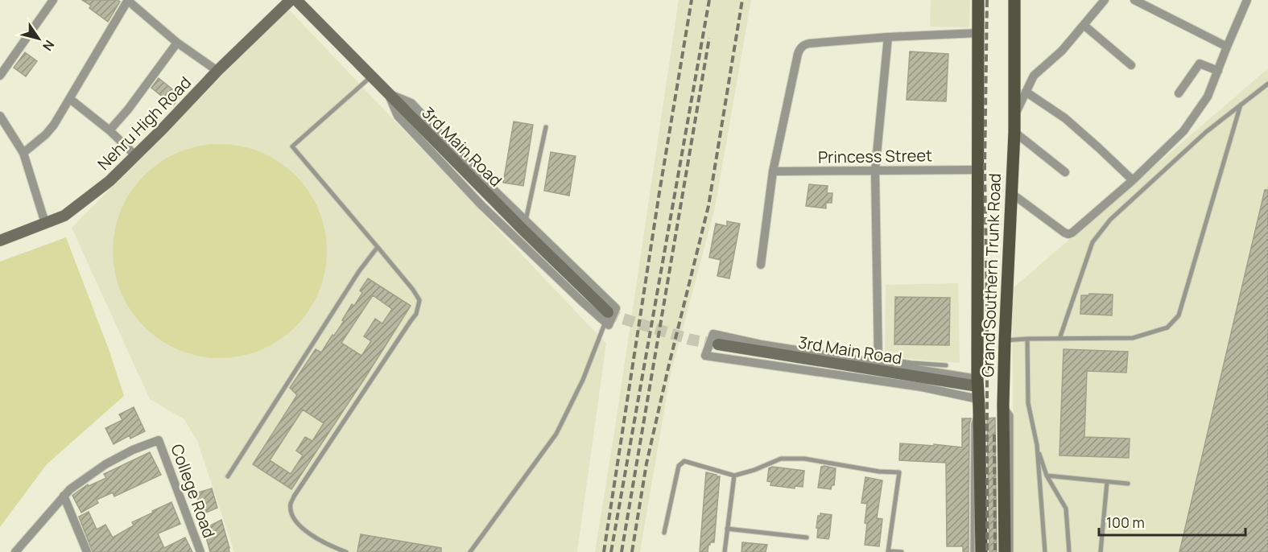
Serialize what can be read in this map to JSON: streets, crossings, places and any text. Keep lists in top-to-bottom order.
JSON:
{
  "streets": {
    "main road": ["Grand Southern Trunk Road"],
    "street": [
      "Nehru High Road",
      "3rd Main Road",
      "Princess Street",
      "College Road"
    ]
  },
  "crossings": [
    ["3rd Main Road", "Grand Southern Trunk Road"],
    ["Princess Street", "Grand Southern Trunk Road"]
  ],
  "scale_bar": "100 m",
  "north": "bottom right"
}
